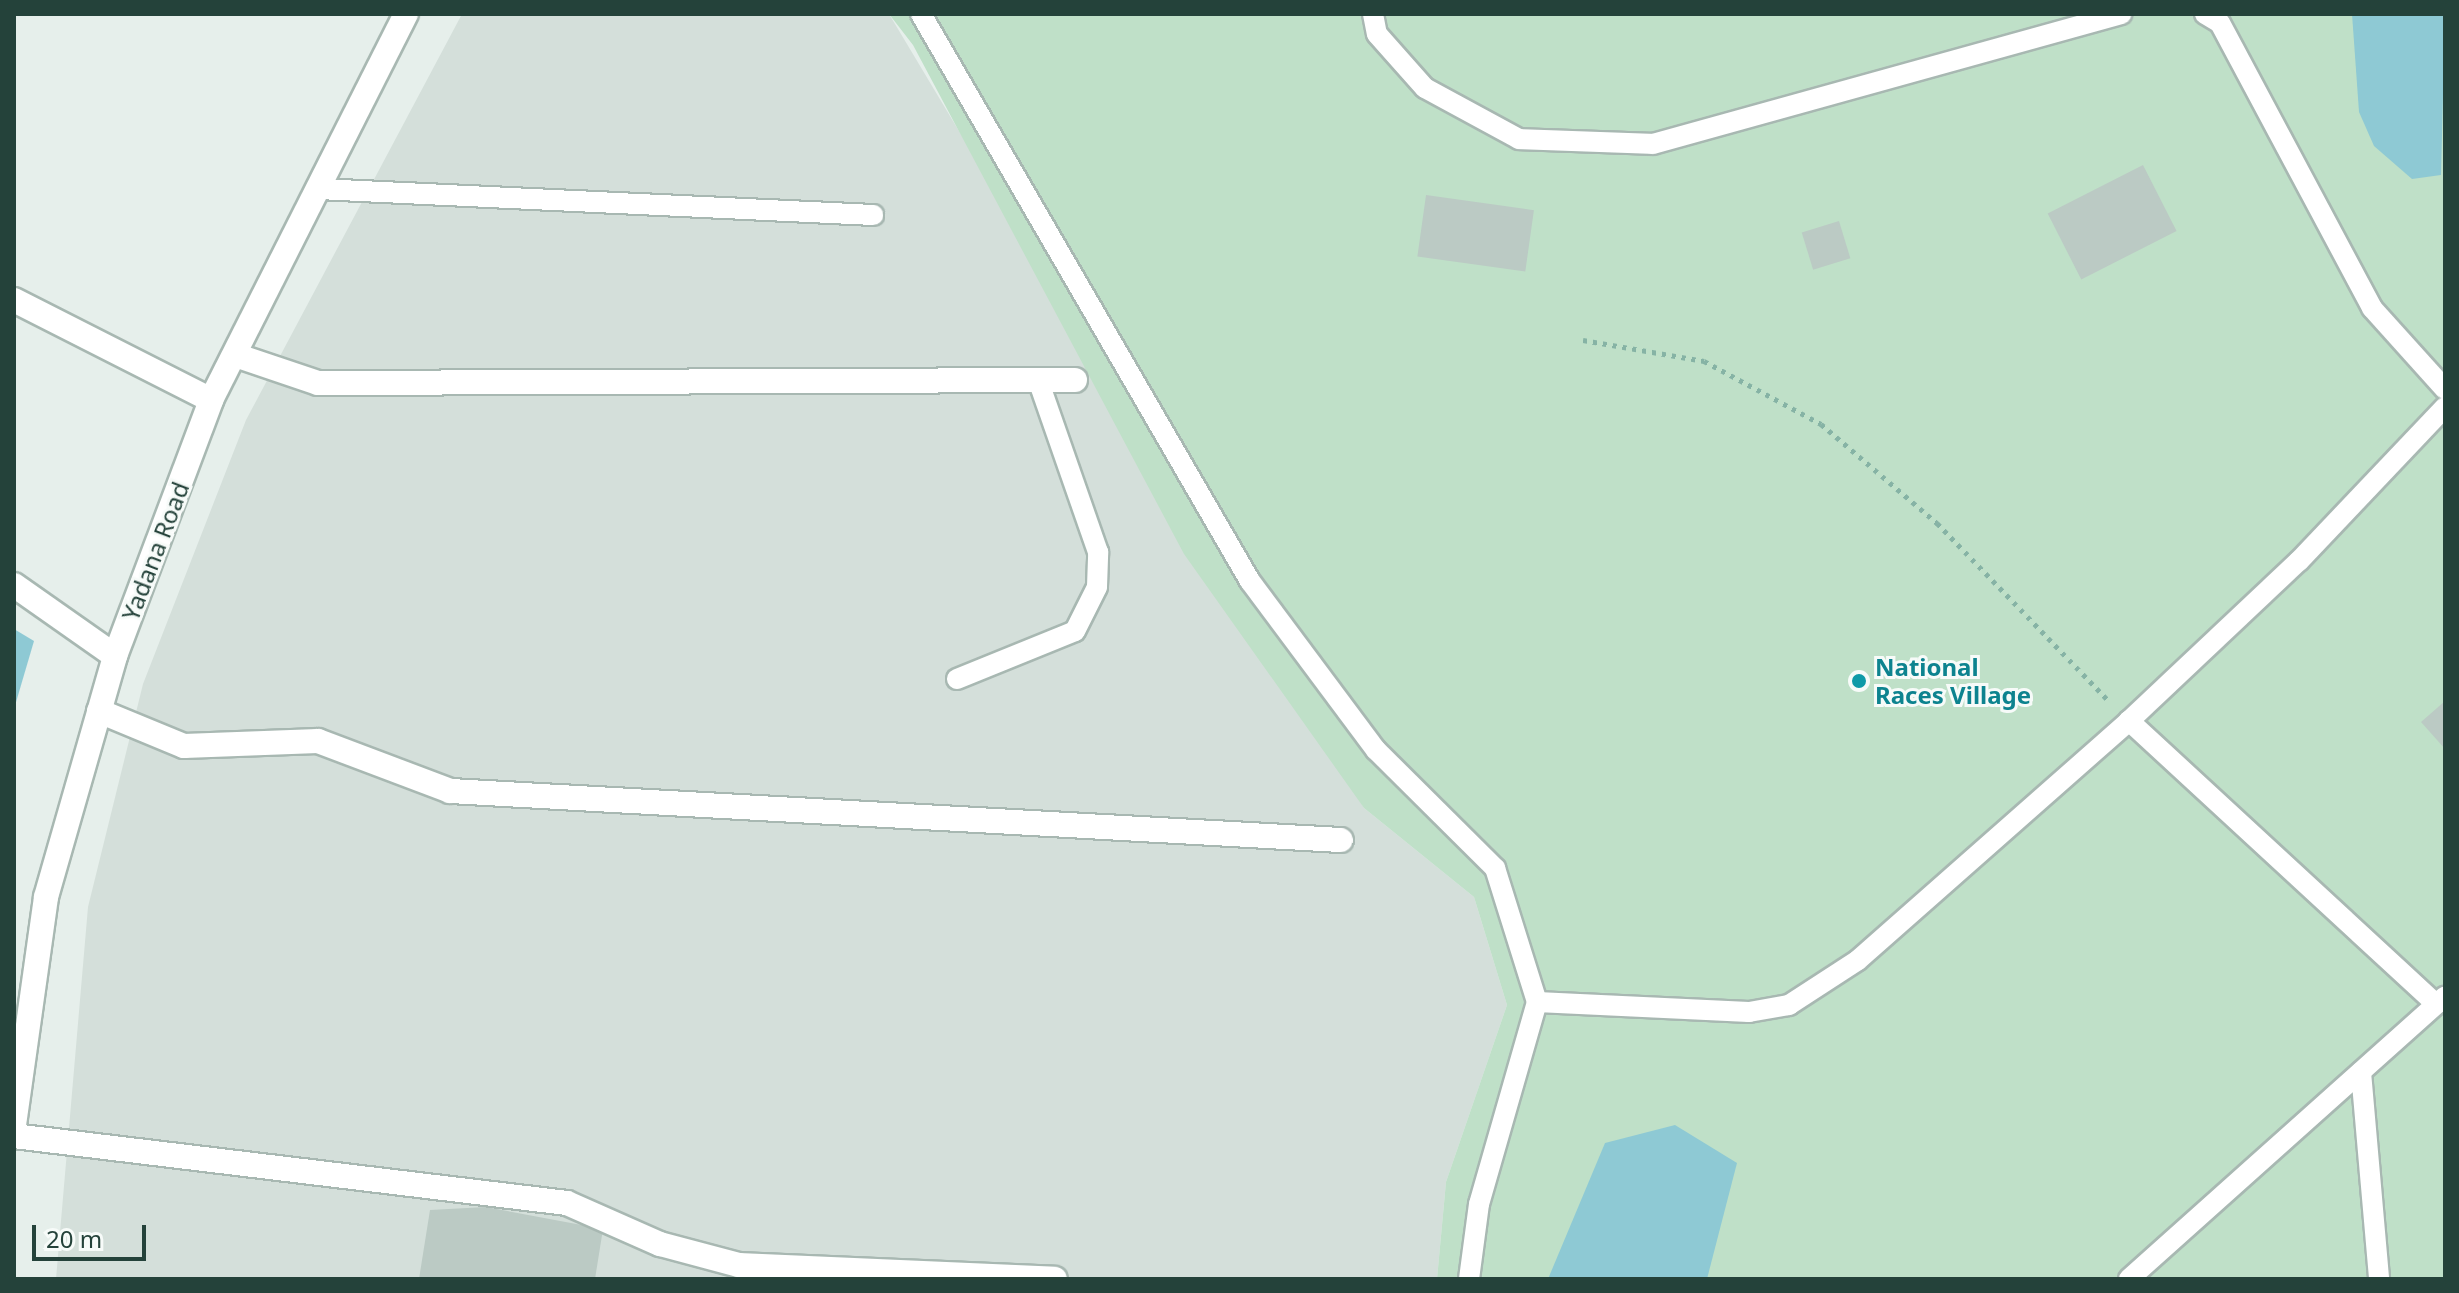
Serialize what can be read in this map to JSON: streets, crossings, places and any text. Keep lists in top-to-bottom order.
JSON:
{
  "streets": {
    "street": ["Yadana Road"]
  },
  "places": ["National Races Village"],
  "scale_bar": "20 m"
}
